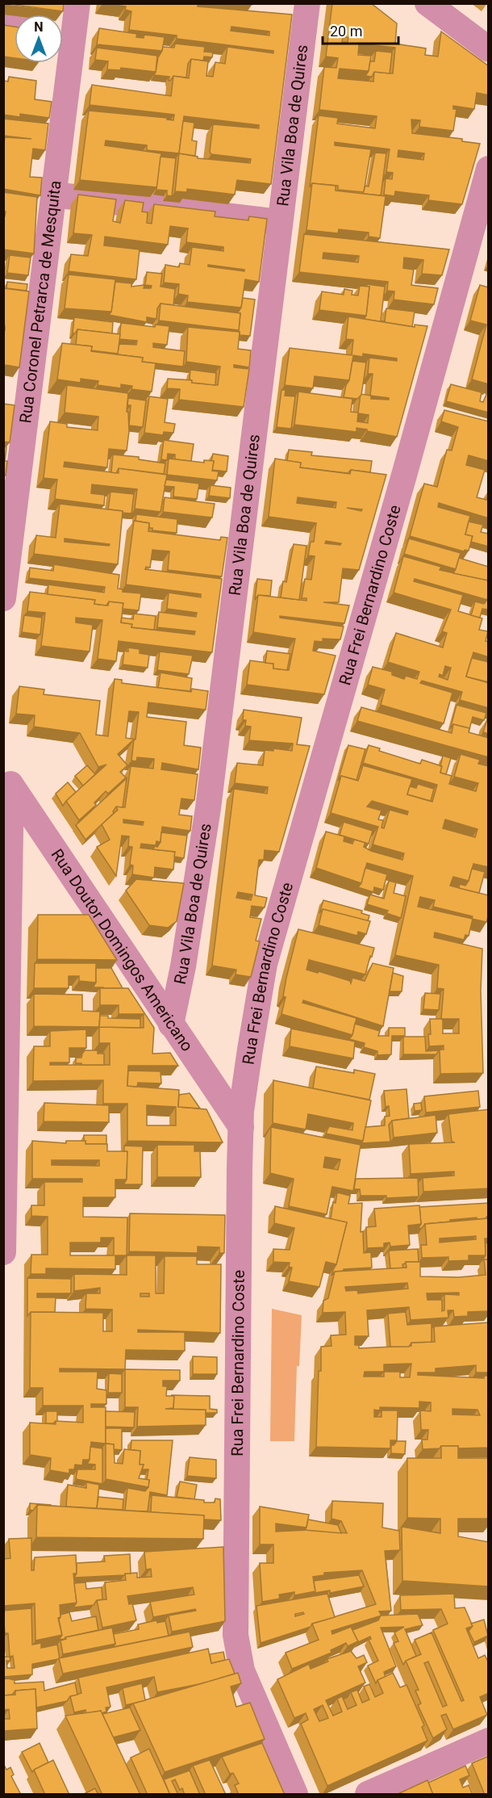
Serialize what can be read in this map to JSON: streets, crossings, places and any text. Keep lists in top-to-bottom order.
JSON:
{
  "streets": {
    "street": [
      "Rua Vila Boa de Quires",
      "Rua Coronel Petrarca de Mesquita",
      "Rua Frei Bernardino Coste",
      "Rua Doutor Domingos Americano"
    ]
  },
  "crossings": [
    ["Rua Vila Boa de Quires", "Rua Doutor Domingos Americano"],
    ["Rua Frei Bernardino Coste", "Rua Doutor Domingos Americano"]
  ],
  "scale_bar": "20 m",
  "north": "top"
}
